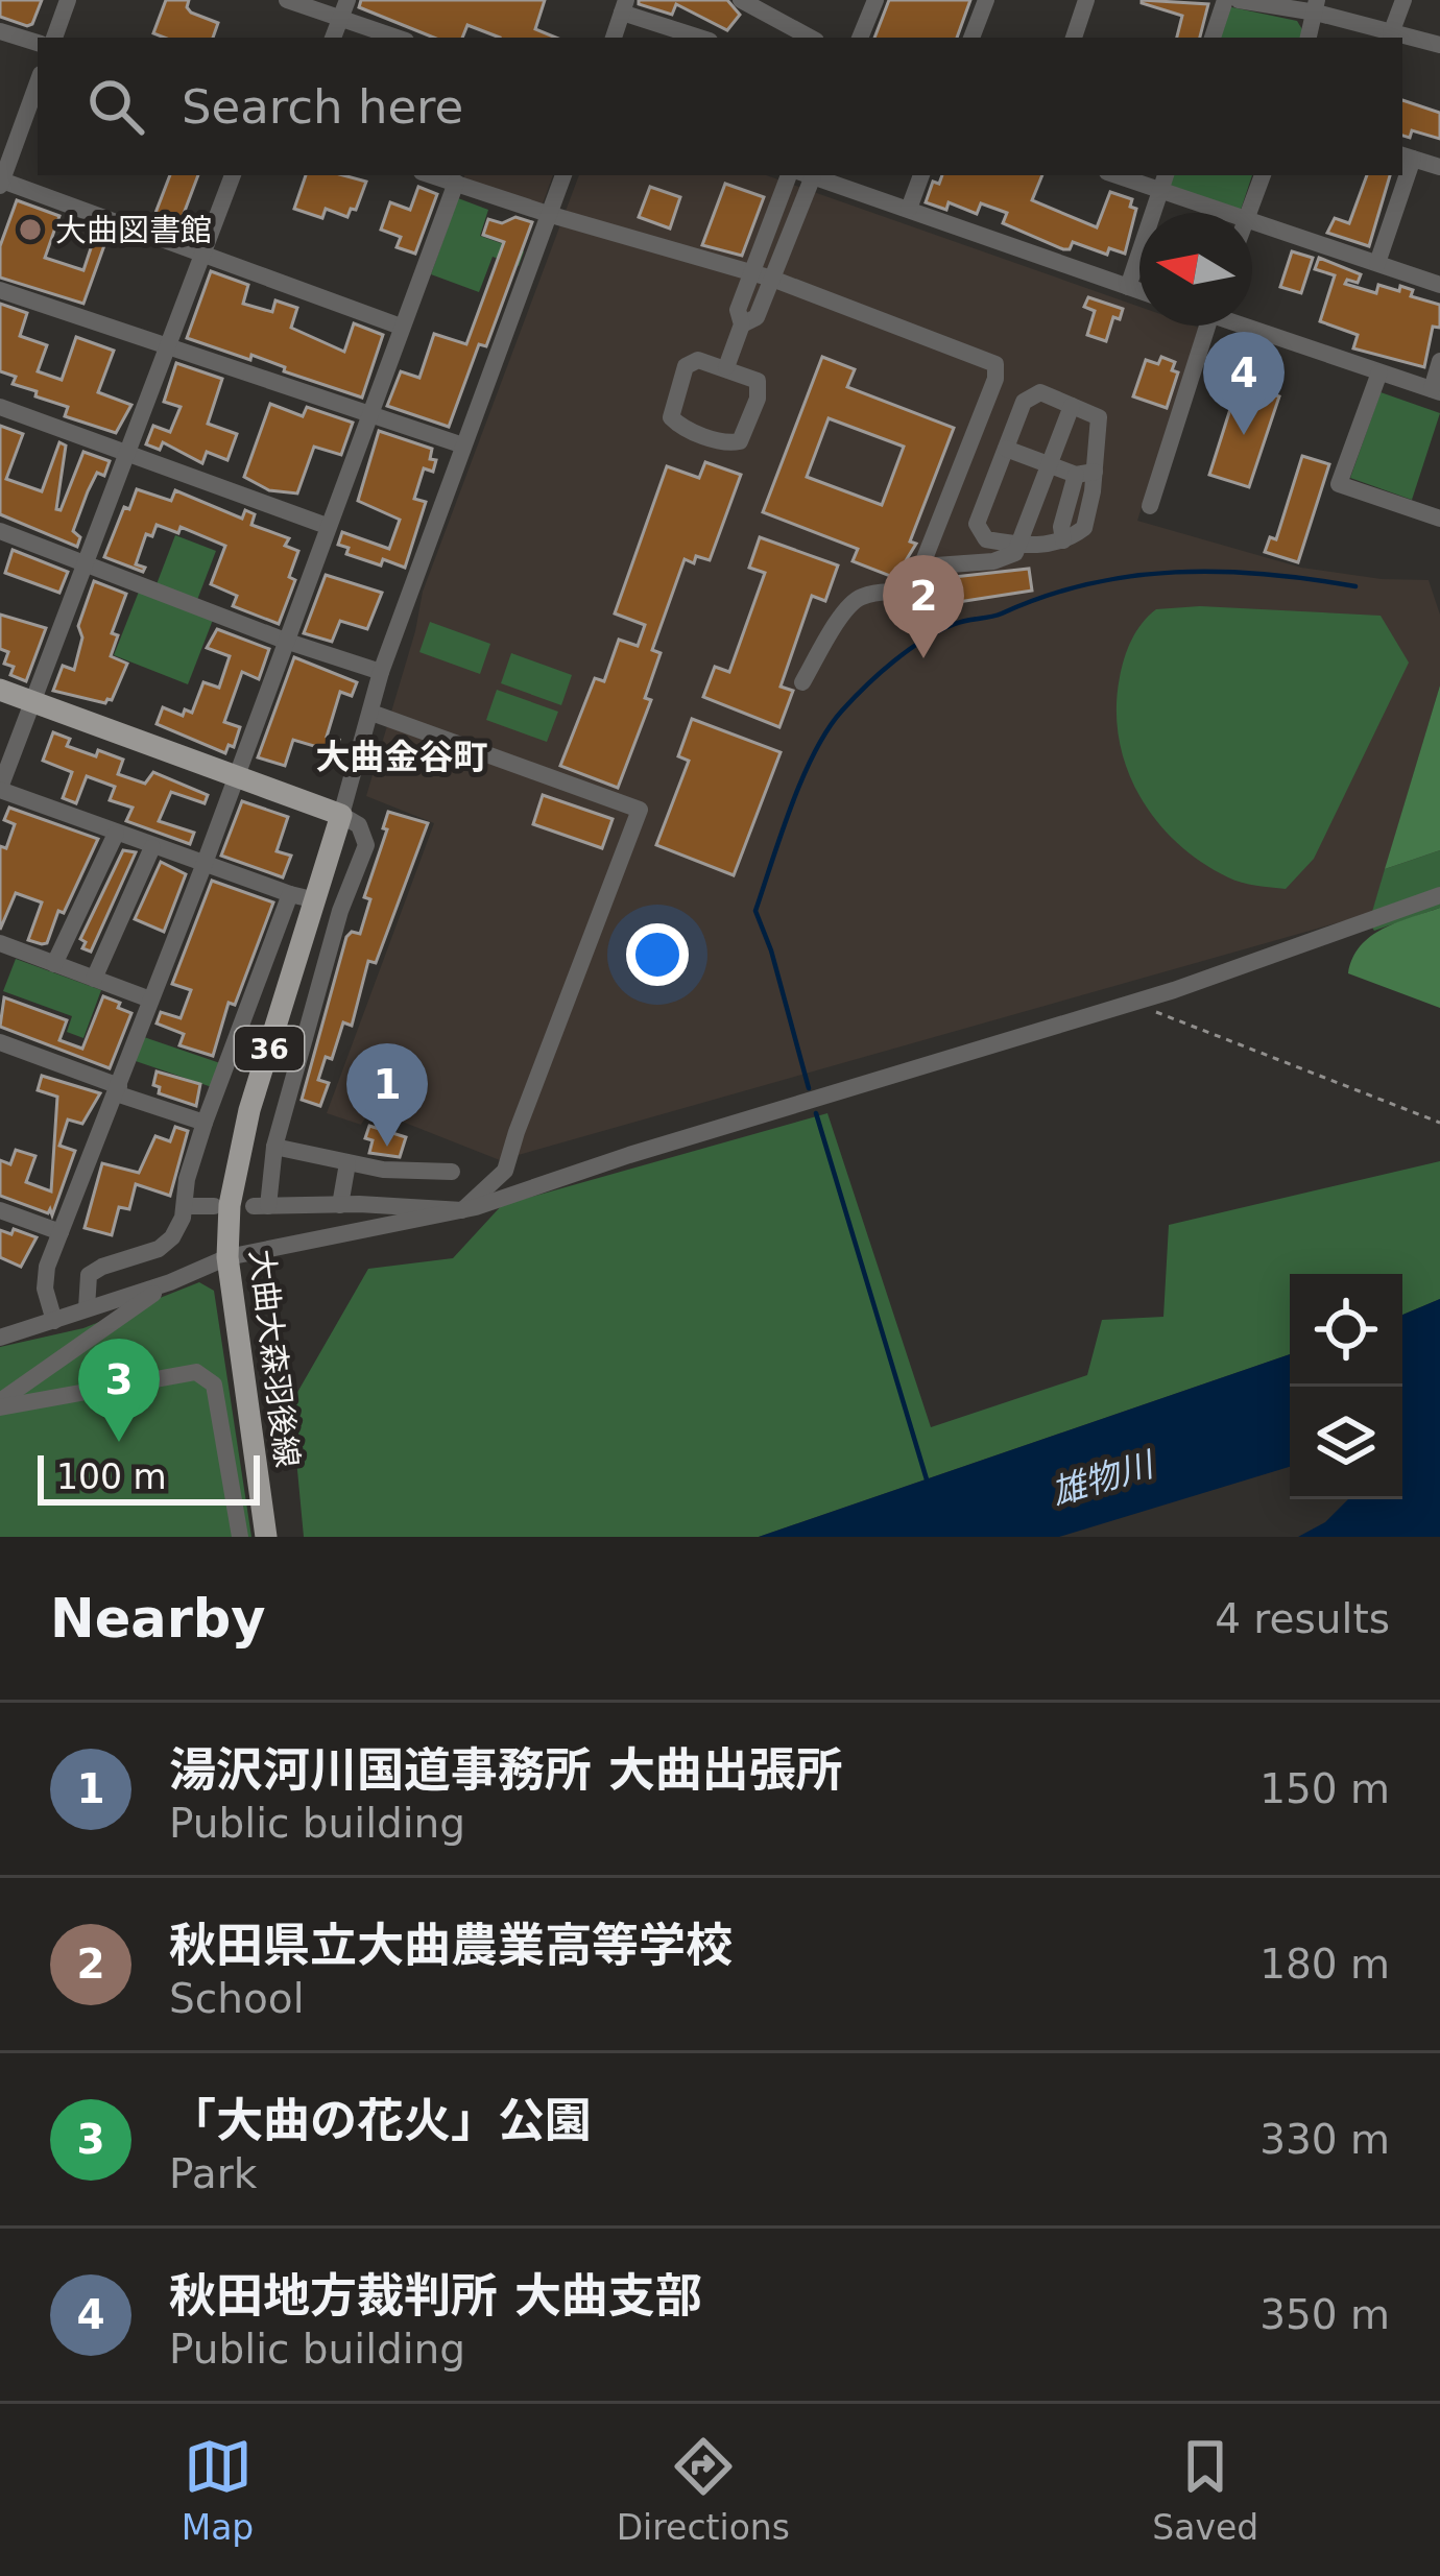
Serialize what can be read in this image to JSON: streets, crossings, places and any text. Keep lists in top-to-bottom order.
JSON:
{
  "streets": {
    "main road": ["36", "大曲大森羽後線"]
  },
  "districts": ["大曲金谷町"],
  "water": ["雄物川"],
  "places": ["大曲図書館"],
  "scale_bar": "100 m",
  "north": "left",
  "page": {
    "search": "Search here",
    "pins": [
      "4",
      "2",
      "1",
      "3"
    ],
    "scale": "100 m",
    "heading": ["Nearby", "4 results"],
    "list": [
      {
        "mark": "1",
        "name": "湯沢河川国道事務所 大曲出張所",
        "note": "Public building",
        "value": "150 m"
      },
      {
        "mark": "2",
        "name": "秋田県立大曲農業高等学校",
        "note": "School",
        "value": "180 m"
      },
      {
        "mark": "3",
        "name": "「大曲の花火」公園",
        "note": "Park",
        "value": "330 m"
      },
      {
        "mark": "4",
        "name": "秋田地方裁判所 大曲支部",
        "note": "Public building",
        "value": "350 m"
      }
    ],
    "nav": ["Map", "Directions", "Saved"]
  }
}
